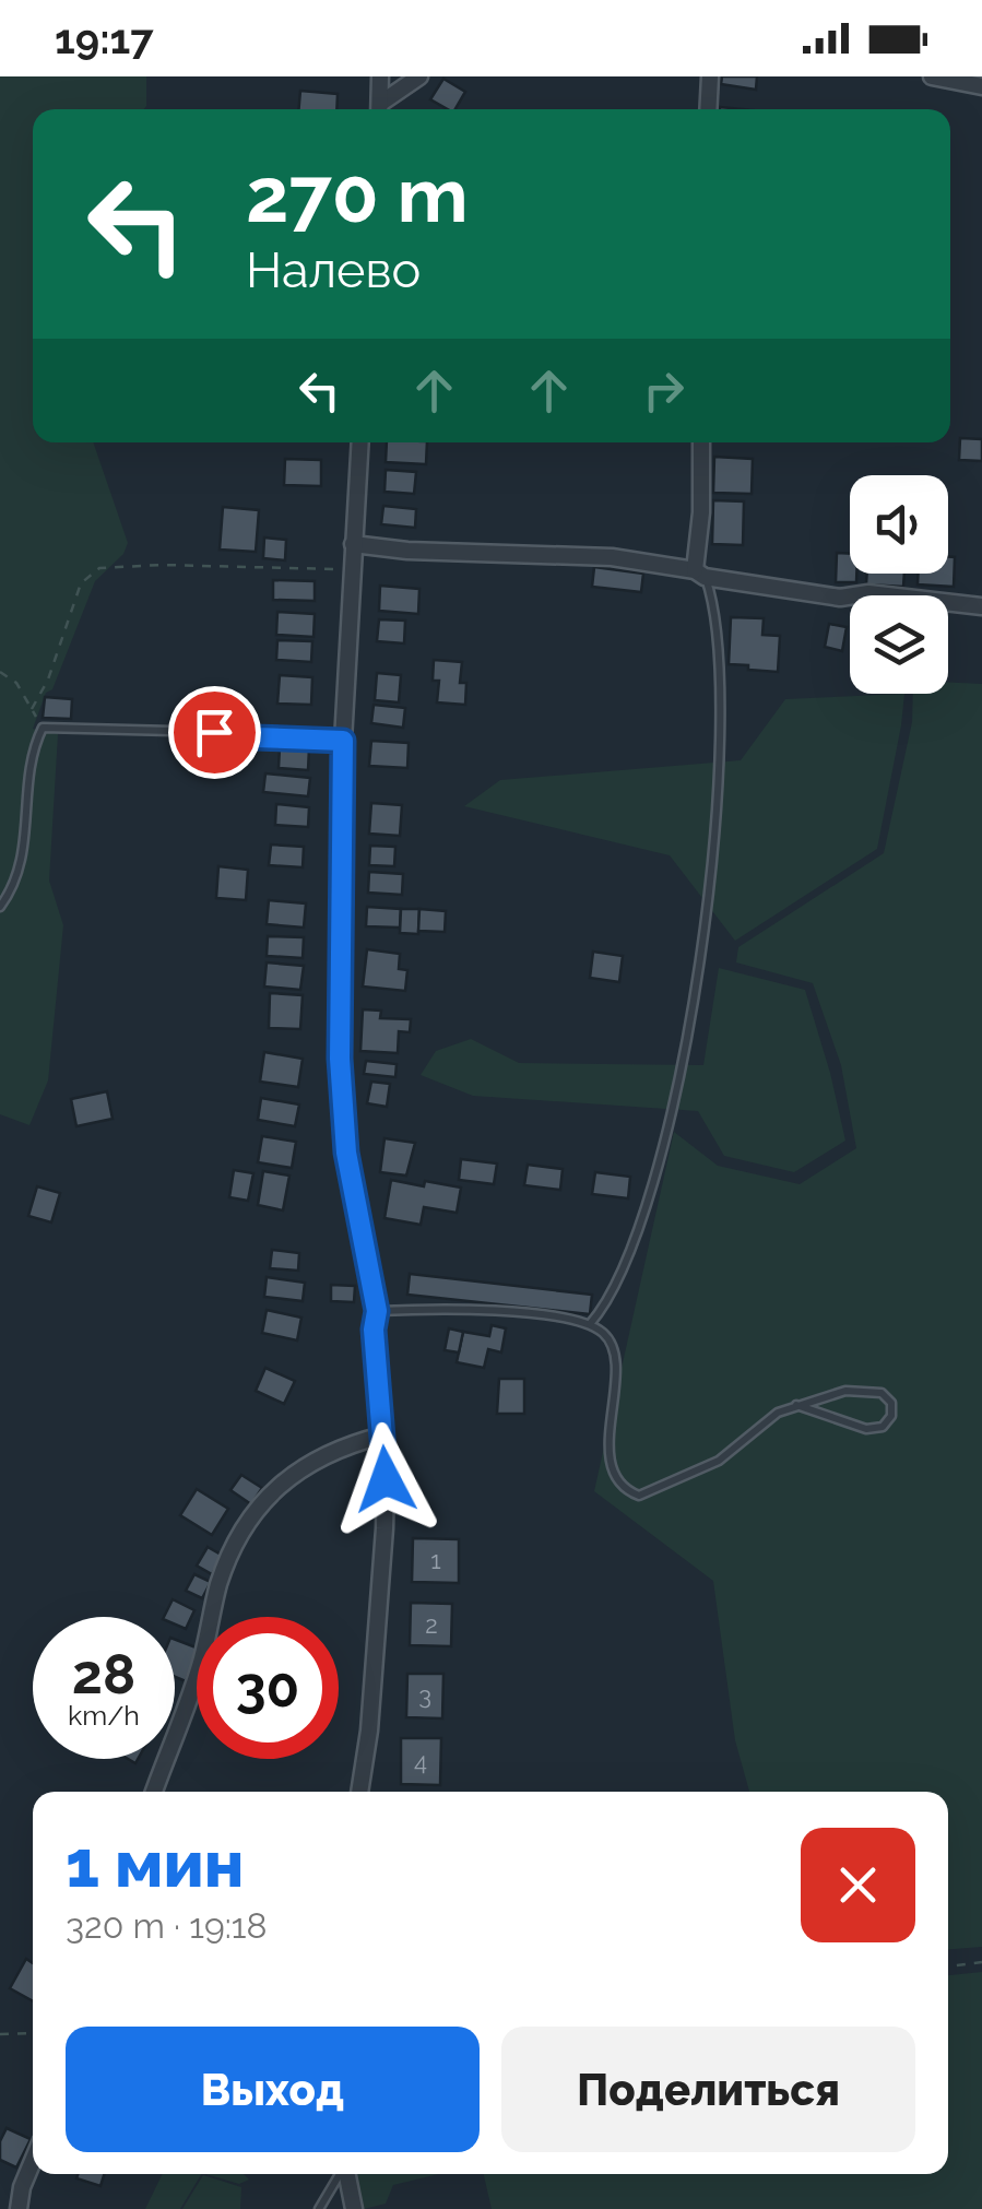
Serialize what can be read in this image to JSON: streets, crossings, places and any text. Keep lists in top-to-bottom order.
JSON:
{
  "house_numbers": [
    "1",
    "2",
    "3",
    "4"
  ],
  "page": {
    "status": "19:17",
    "turn": ["270 m", "Налево"],
    "speed": "28 km/h",
    "limit": "30",
    "heading": ["1 мин", "320 m · 19:18"],
    "buttons": ["Выход", "Поделиться"]
  }
}
